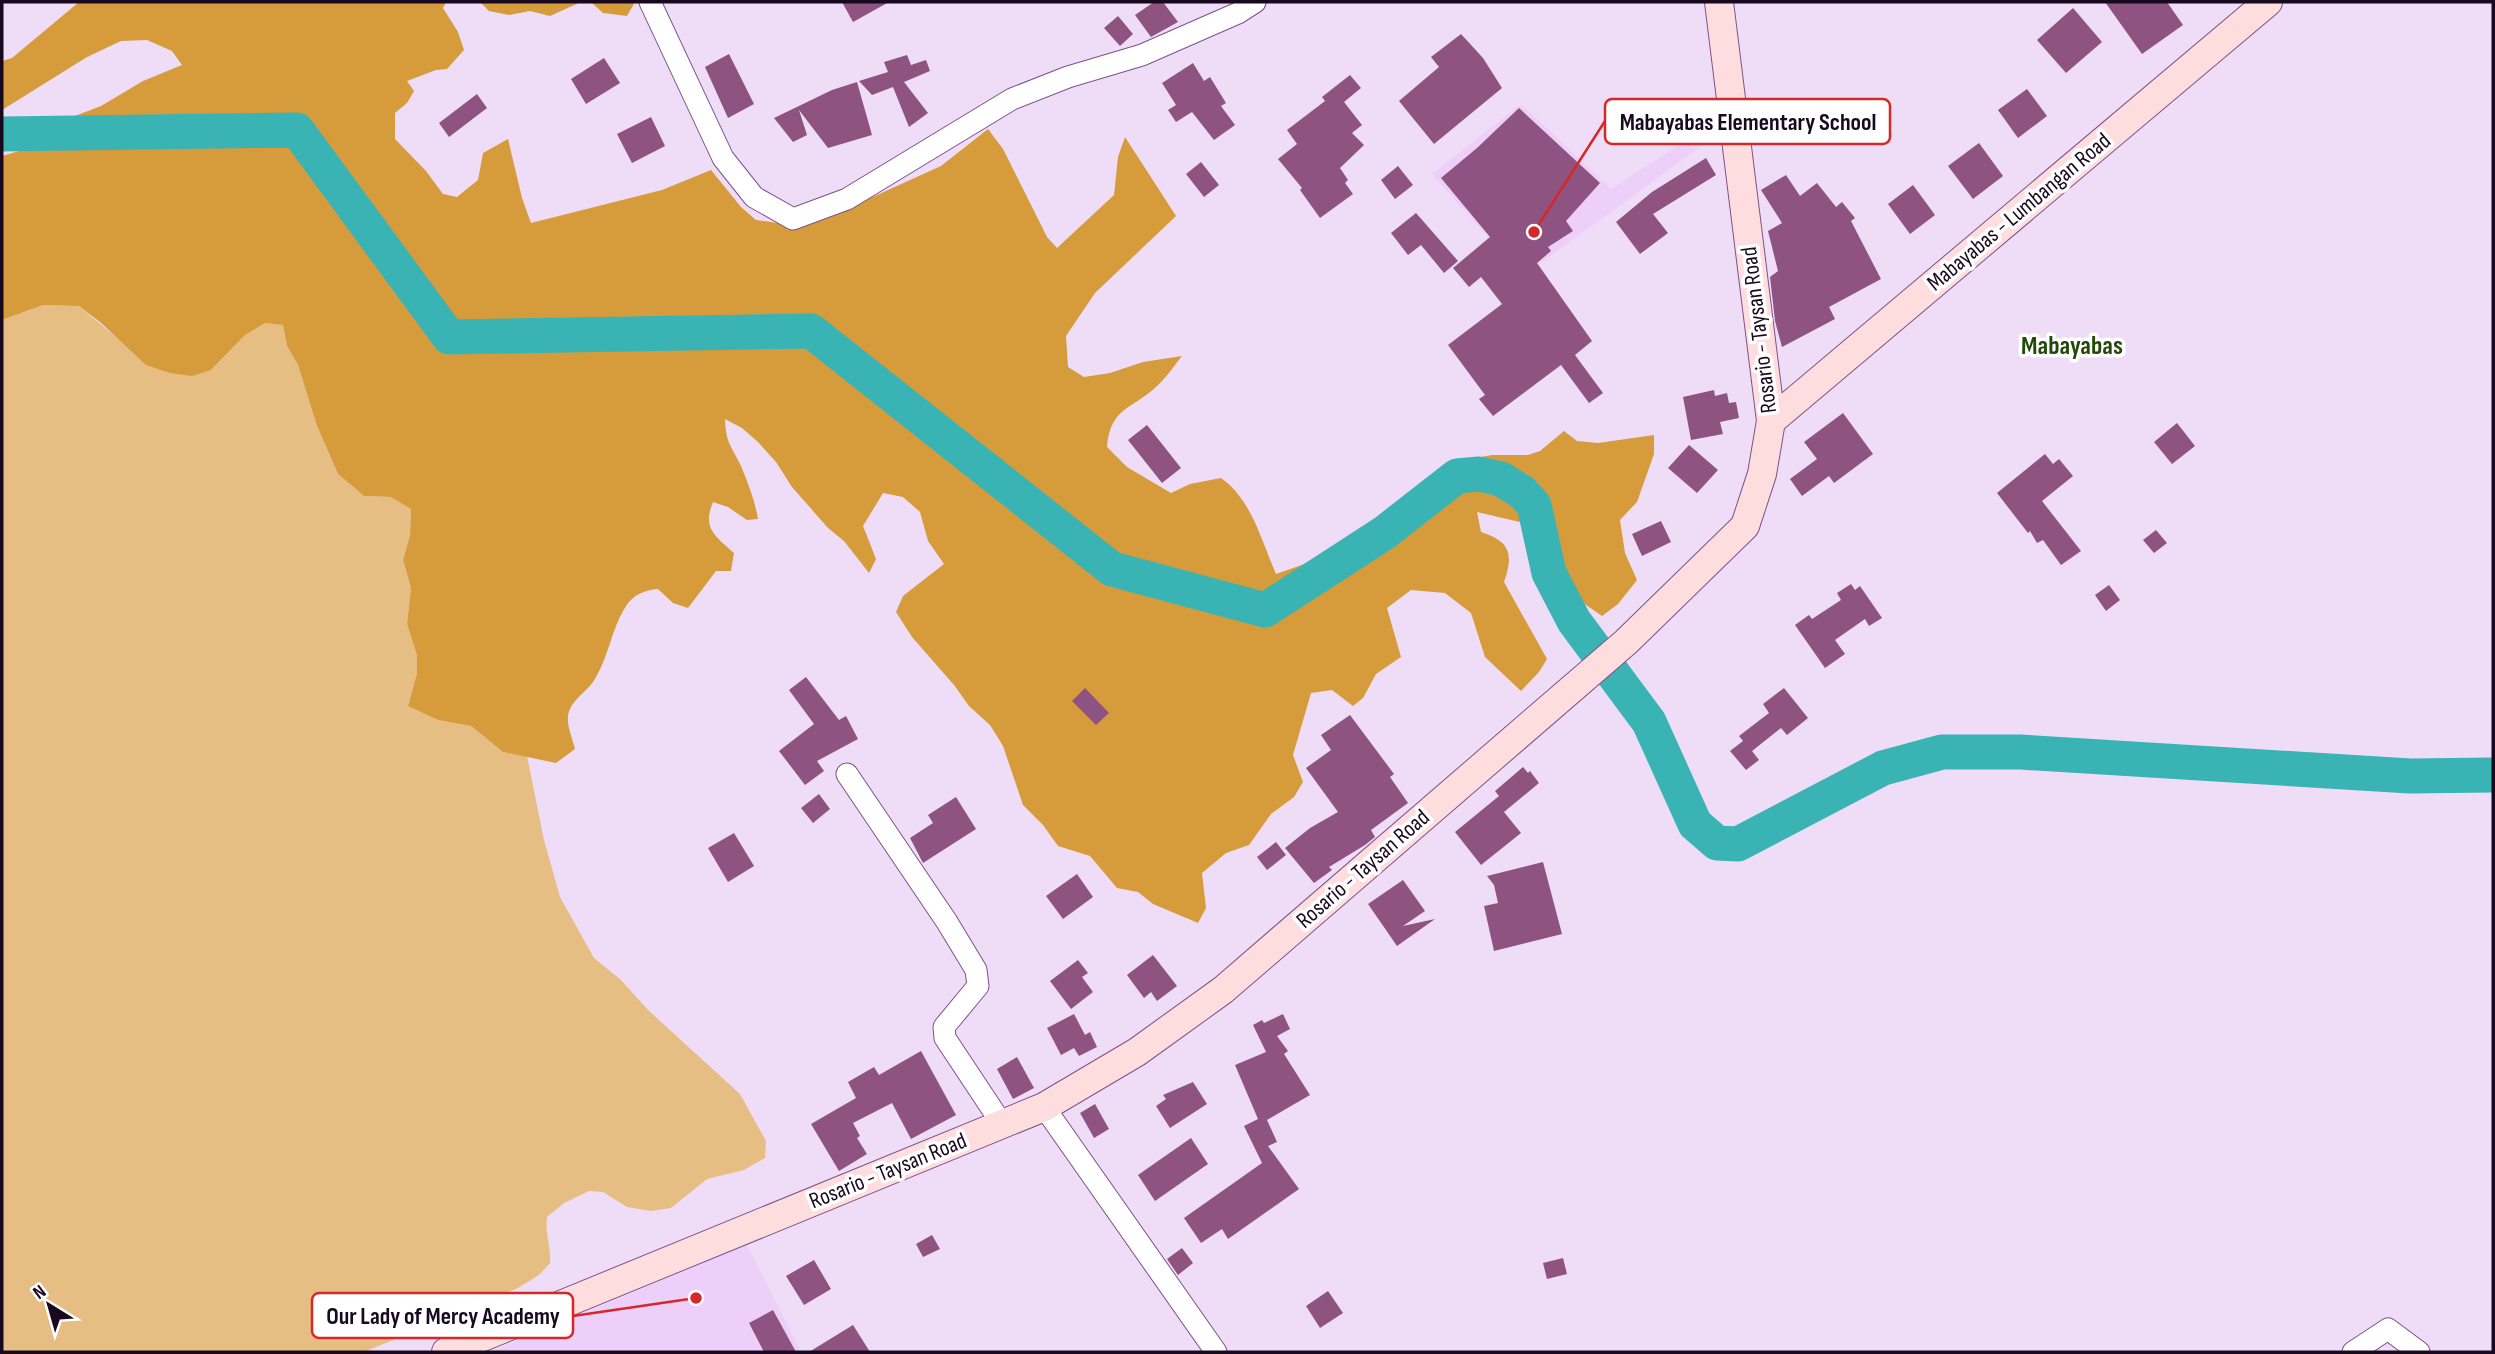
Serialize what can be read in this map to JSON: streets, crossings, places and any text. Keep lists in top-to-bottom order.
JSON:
{
  "streets": {
    "main road": ["Mabayabas - Lumbangan Road", "Rosario - Taysan Road"]
  },
  "crossings": [
    ["Mabayabas - Lumbangan Road", "Rosario - Taysan Road"]
  ],
  "districts": ["Mabayabas"],
  "places": ["Mabayabas Elementary School", "Our Lady of Mercy Academy"],
  "north": "top left"
}
